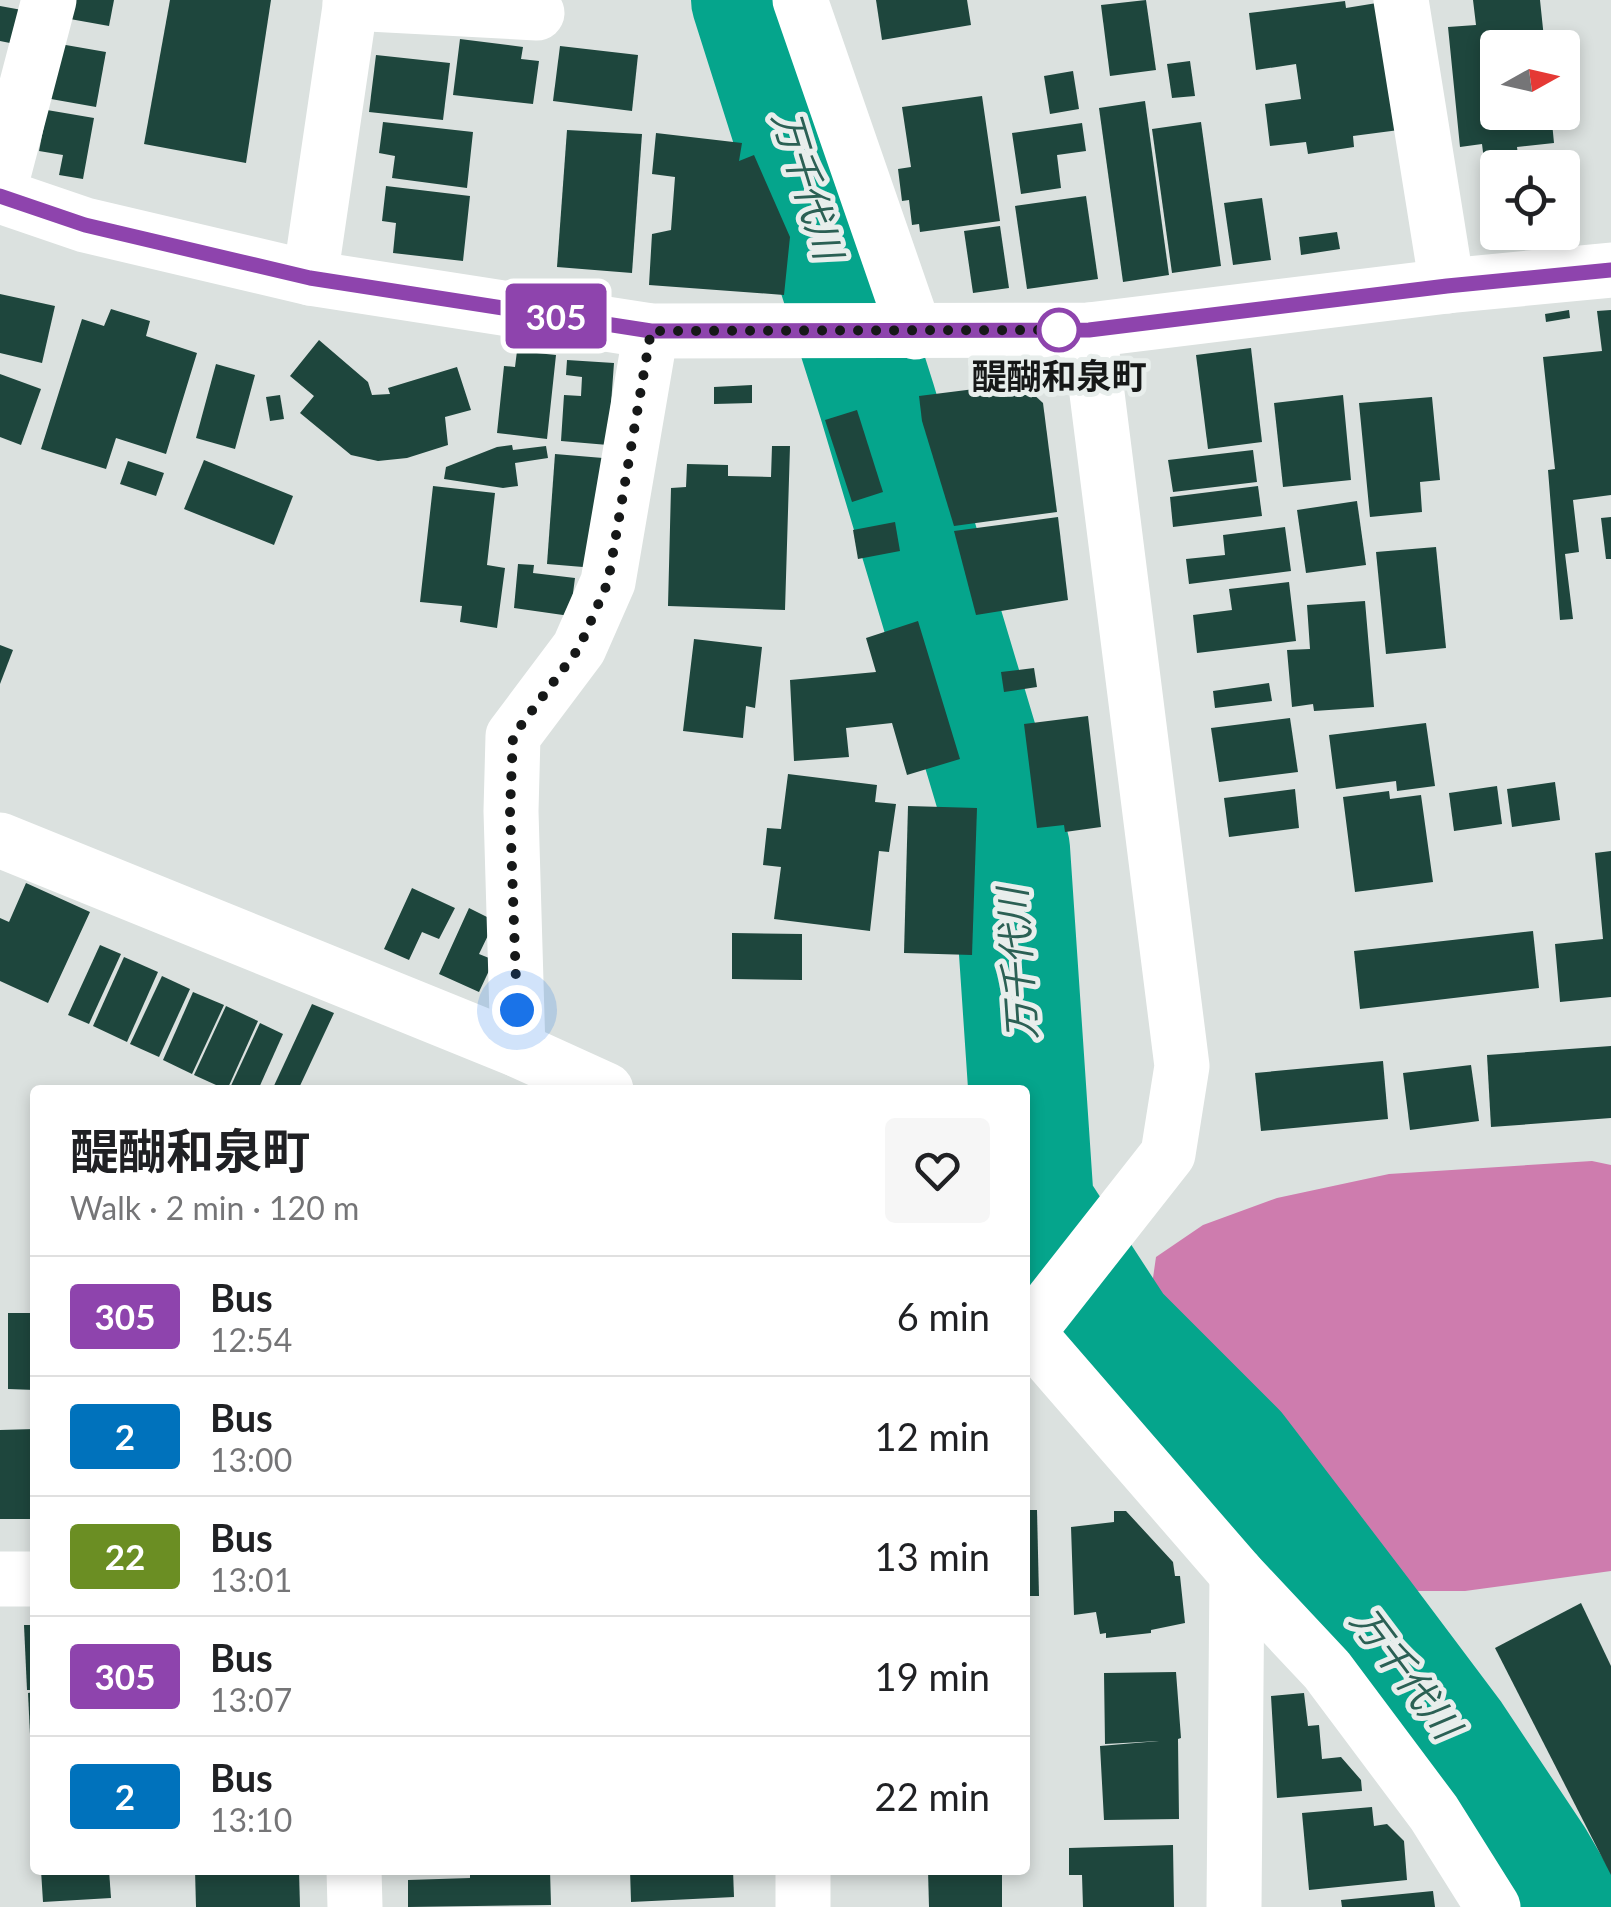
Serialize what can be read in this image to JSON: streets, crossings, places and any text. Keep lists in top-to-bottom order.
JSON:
{
  "water": ["万千代川"],
  "places": ["醍醐和泉町"],
  "lines": ["bus line 305"],
  "north": "right",
  "page": {
    "on_map": "305",
    "heading": ["醍醐和泉町", "Walk · 2 min · 120 m"],
    "list": [
      {
        "mark": "305",
        "name": "Bus",
        "note": "12:54",
        "value": "6 min"
      },
      {
        "mark": "2",
        "name": "Bus",
        "note": "13:00",
        "value": "12 min"
      },
      {
        "mark": "22",
        "name": "Bus",
        "note": "13:01",
        "value": "13 min"
      },
      {
        "mark": "305",
        "name": "Bus",
        "note": "13:07",
        "value": "19 min"
      },
      {
        "mark": "2",
        "name": "Bus",
        "note": "13:10",
        "value": "22 min"
      }
    ]
  }
}
